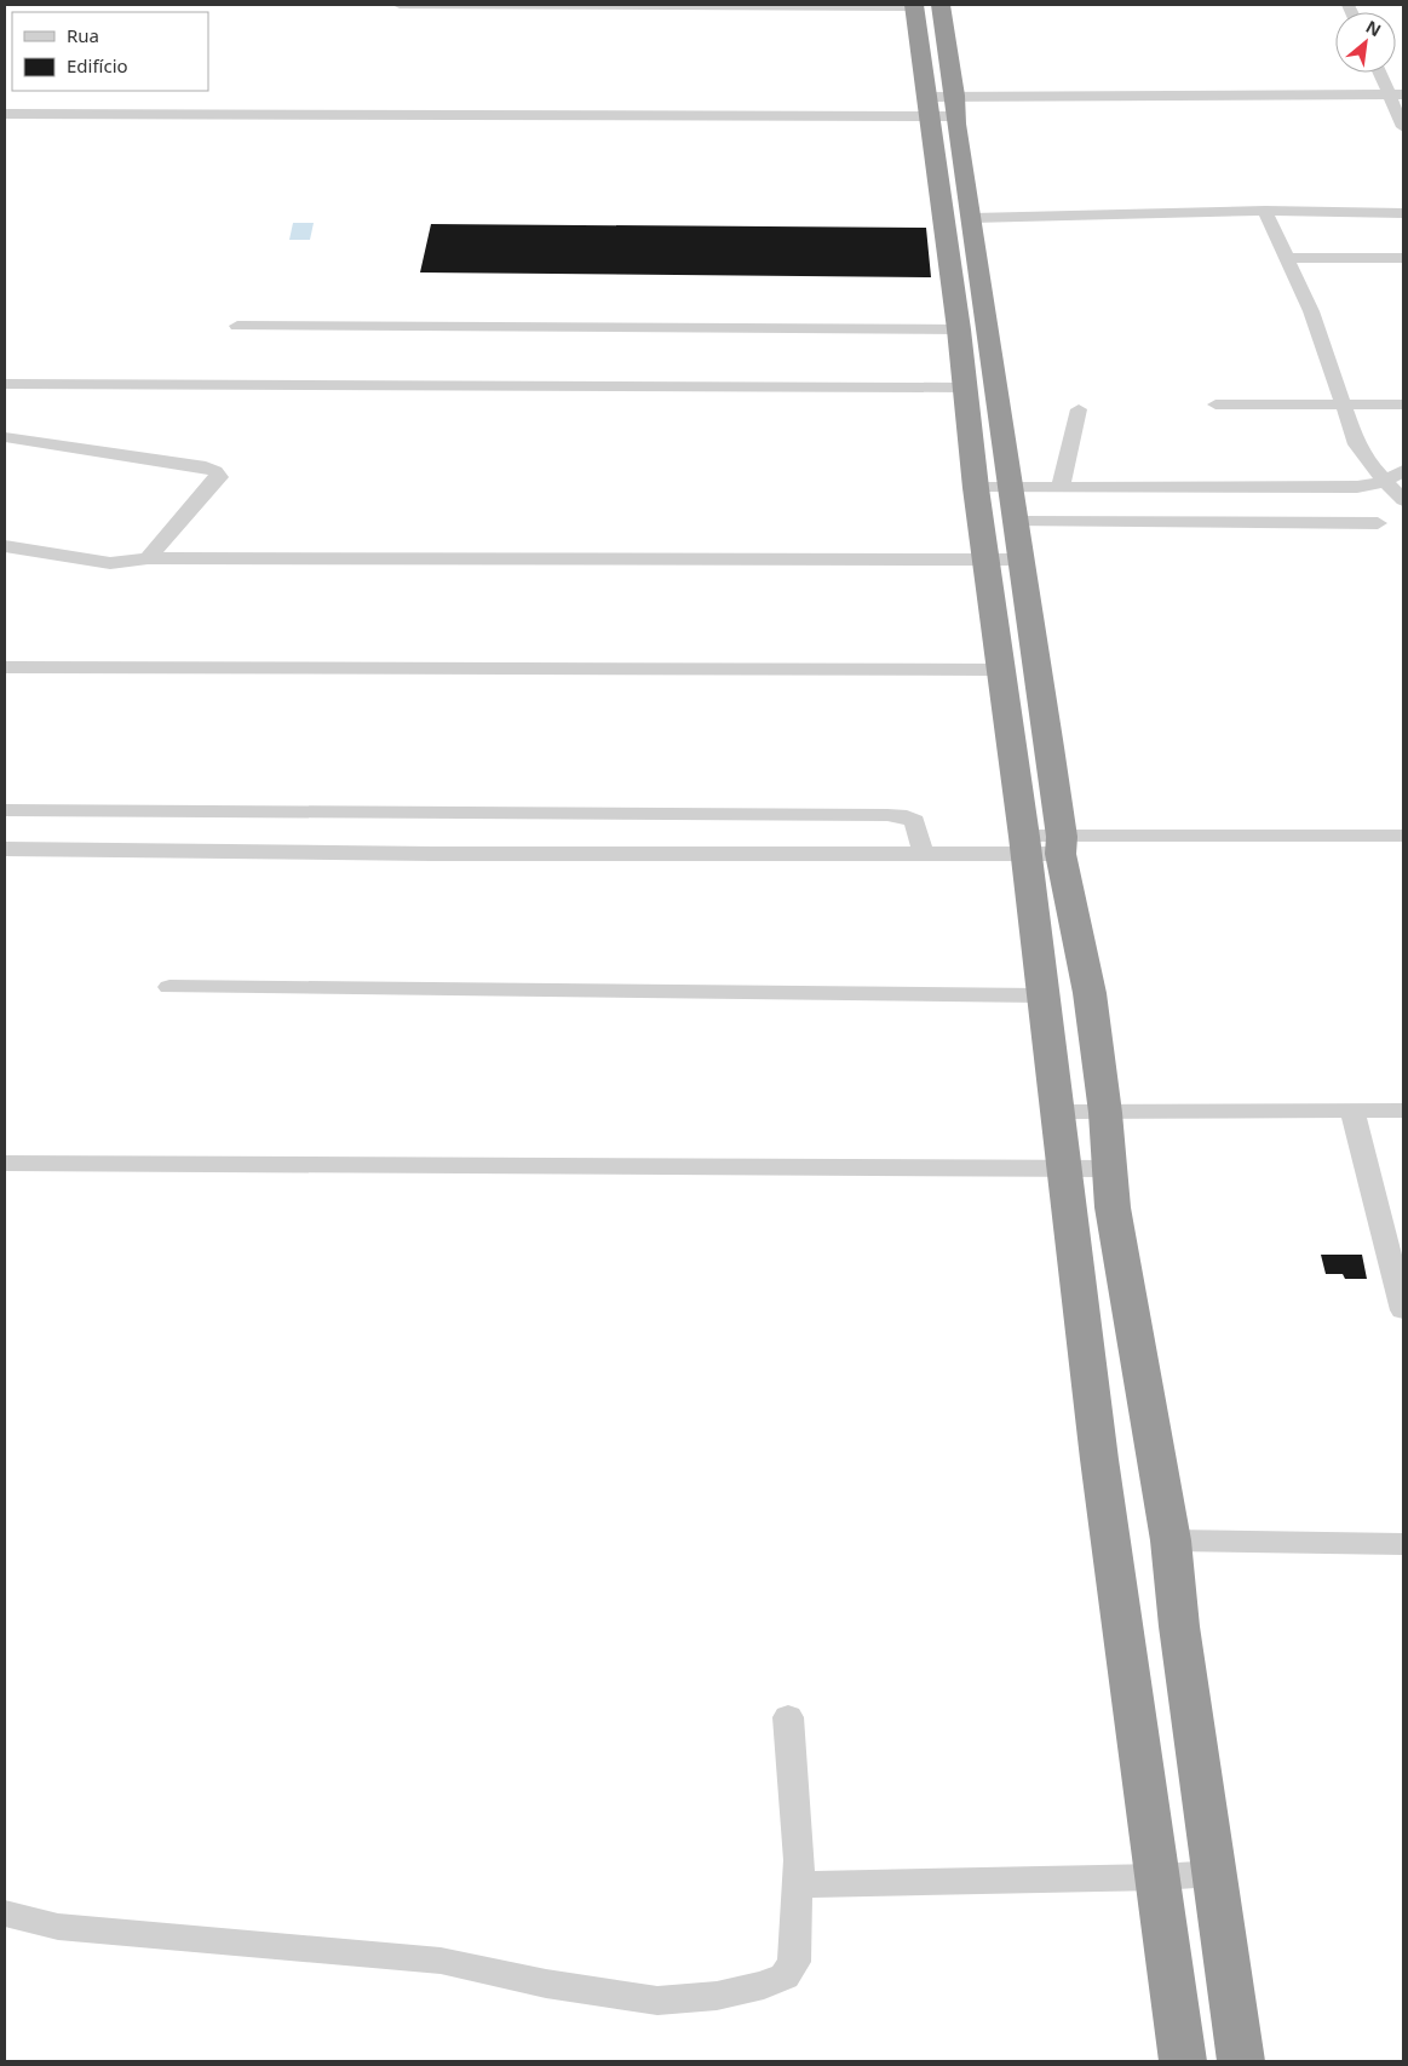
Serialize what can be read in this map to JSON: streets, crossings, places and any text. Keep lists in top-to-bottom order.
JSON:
{
  "legend": ["Rua", "Edifício"],
  "north": "top right"
}
